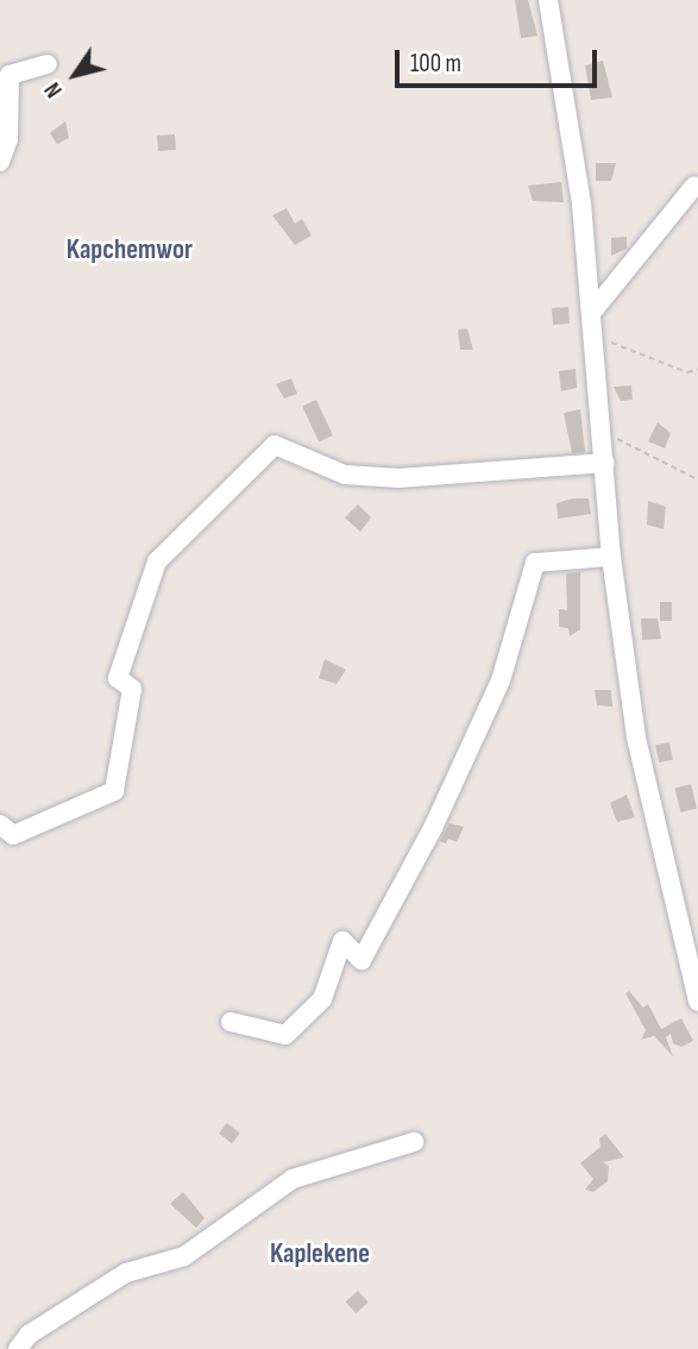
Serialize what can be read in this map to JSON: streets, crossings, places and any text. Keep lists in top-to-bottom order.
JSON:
{
  "districts": ["Kapchemwor", "Kaplekene"],
  "scale_bar": "100 m",
  "north": "bottom left"
}
